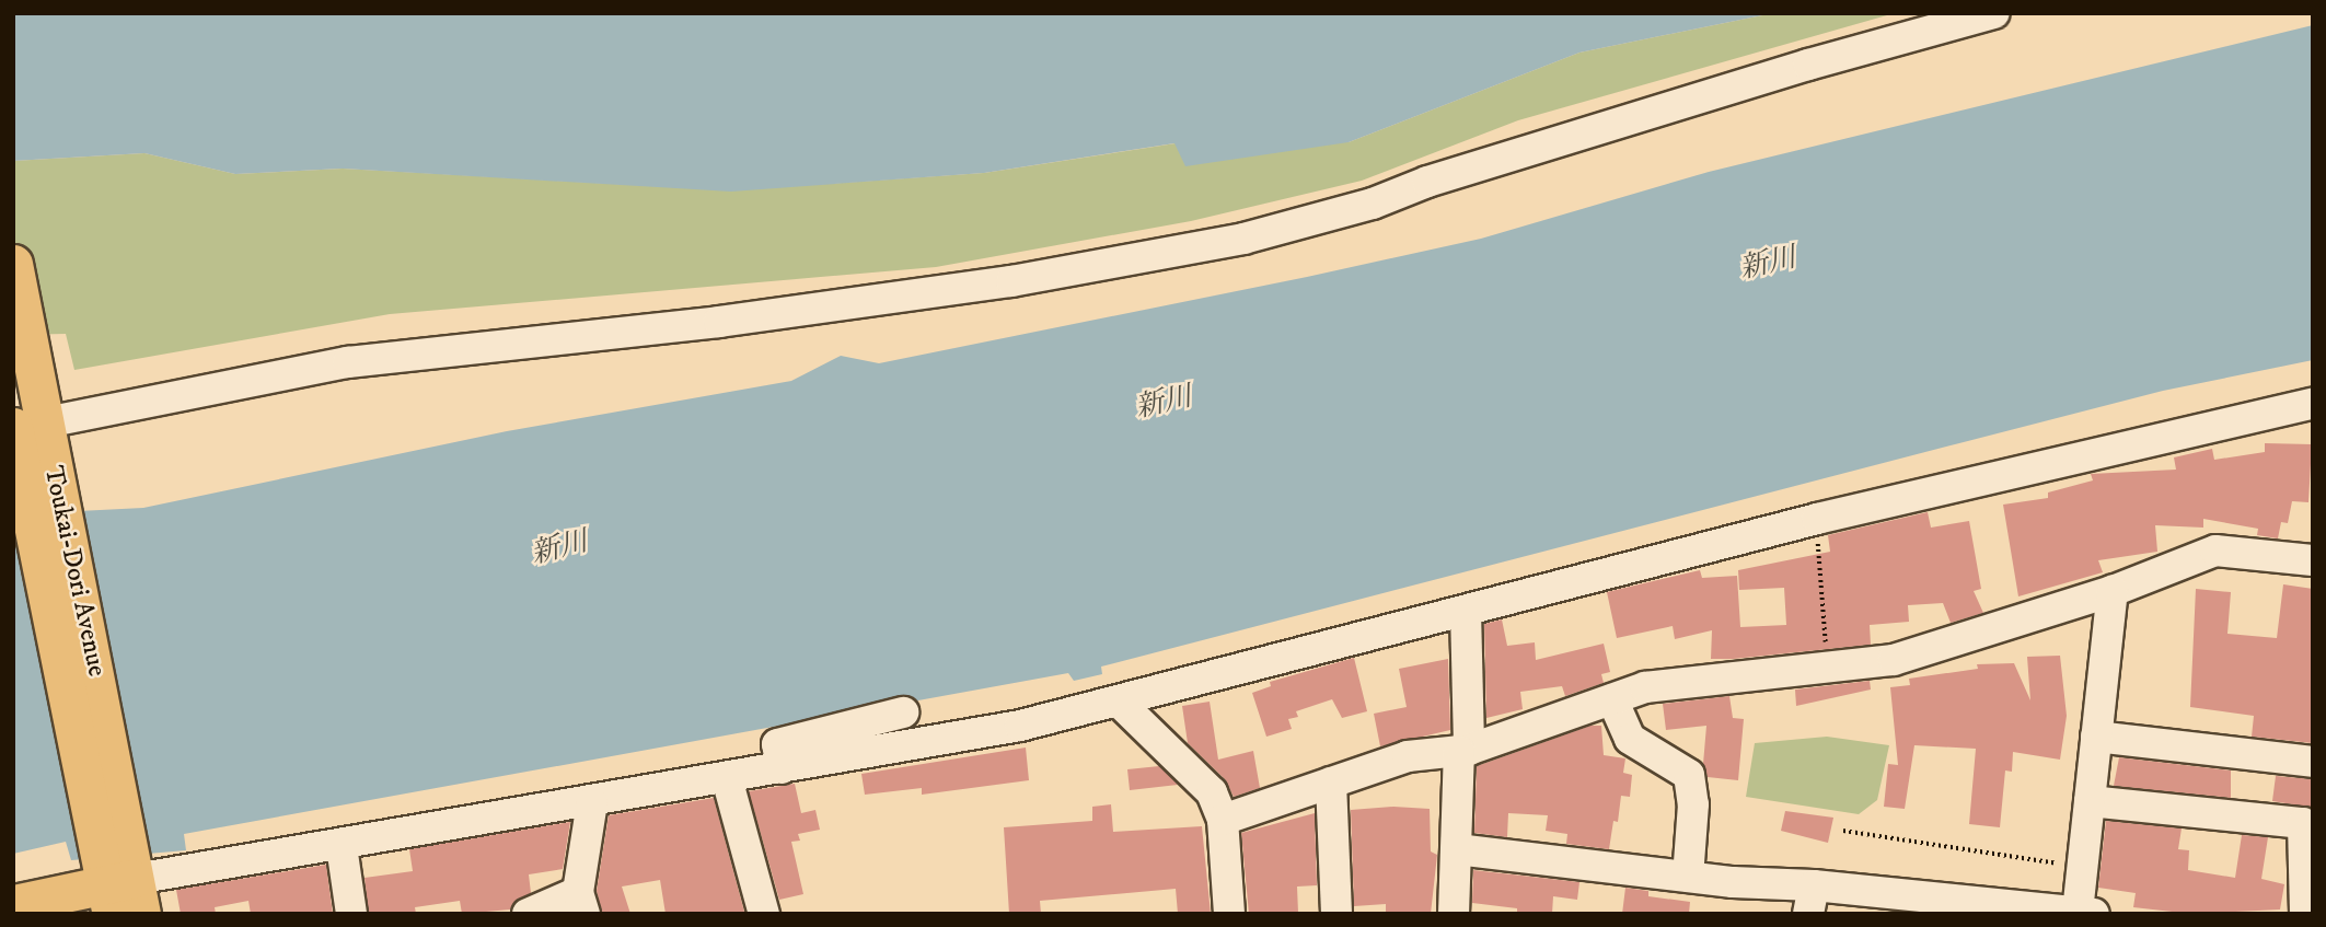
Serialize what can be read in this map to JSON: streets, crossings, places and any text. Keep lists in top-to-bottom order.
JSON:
{
  "streets": {
    "main road": ["Toukai-Dori Avenue"]
  },
  "water": ["新川"]
}
